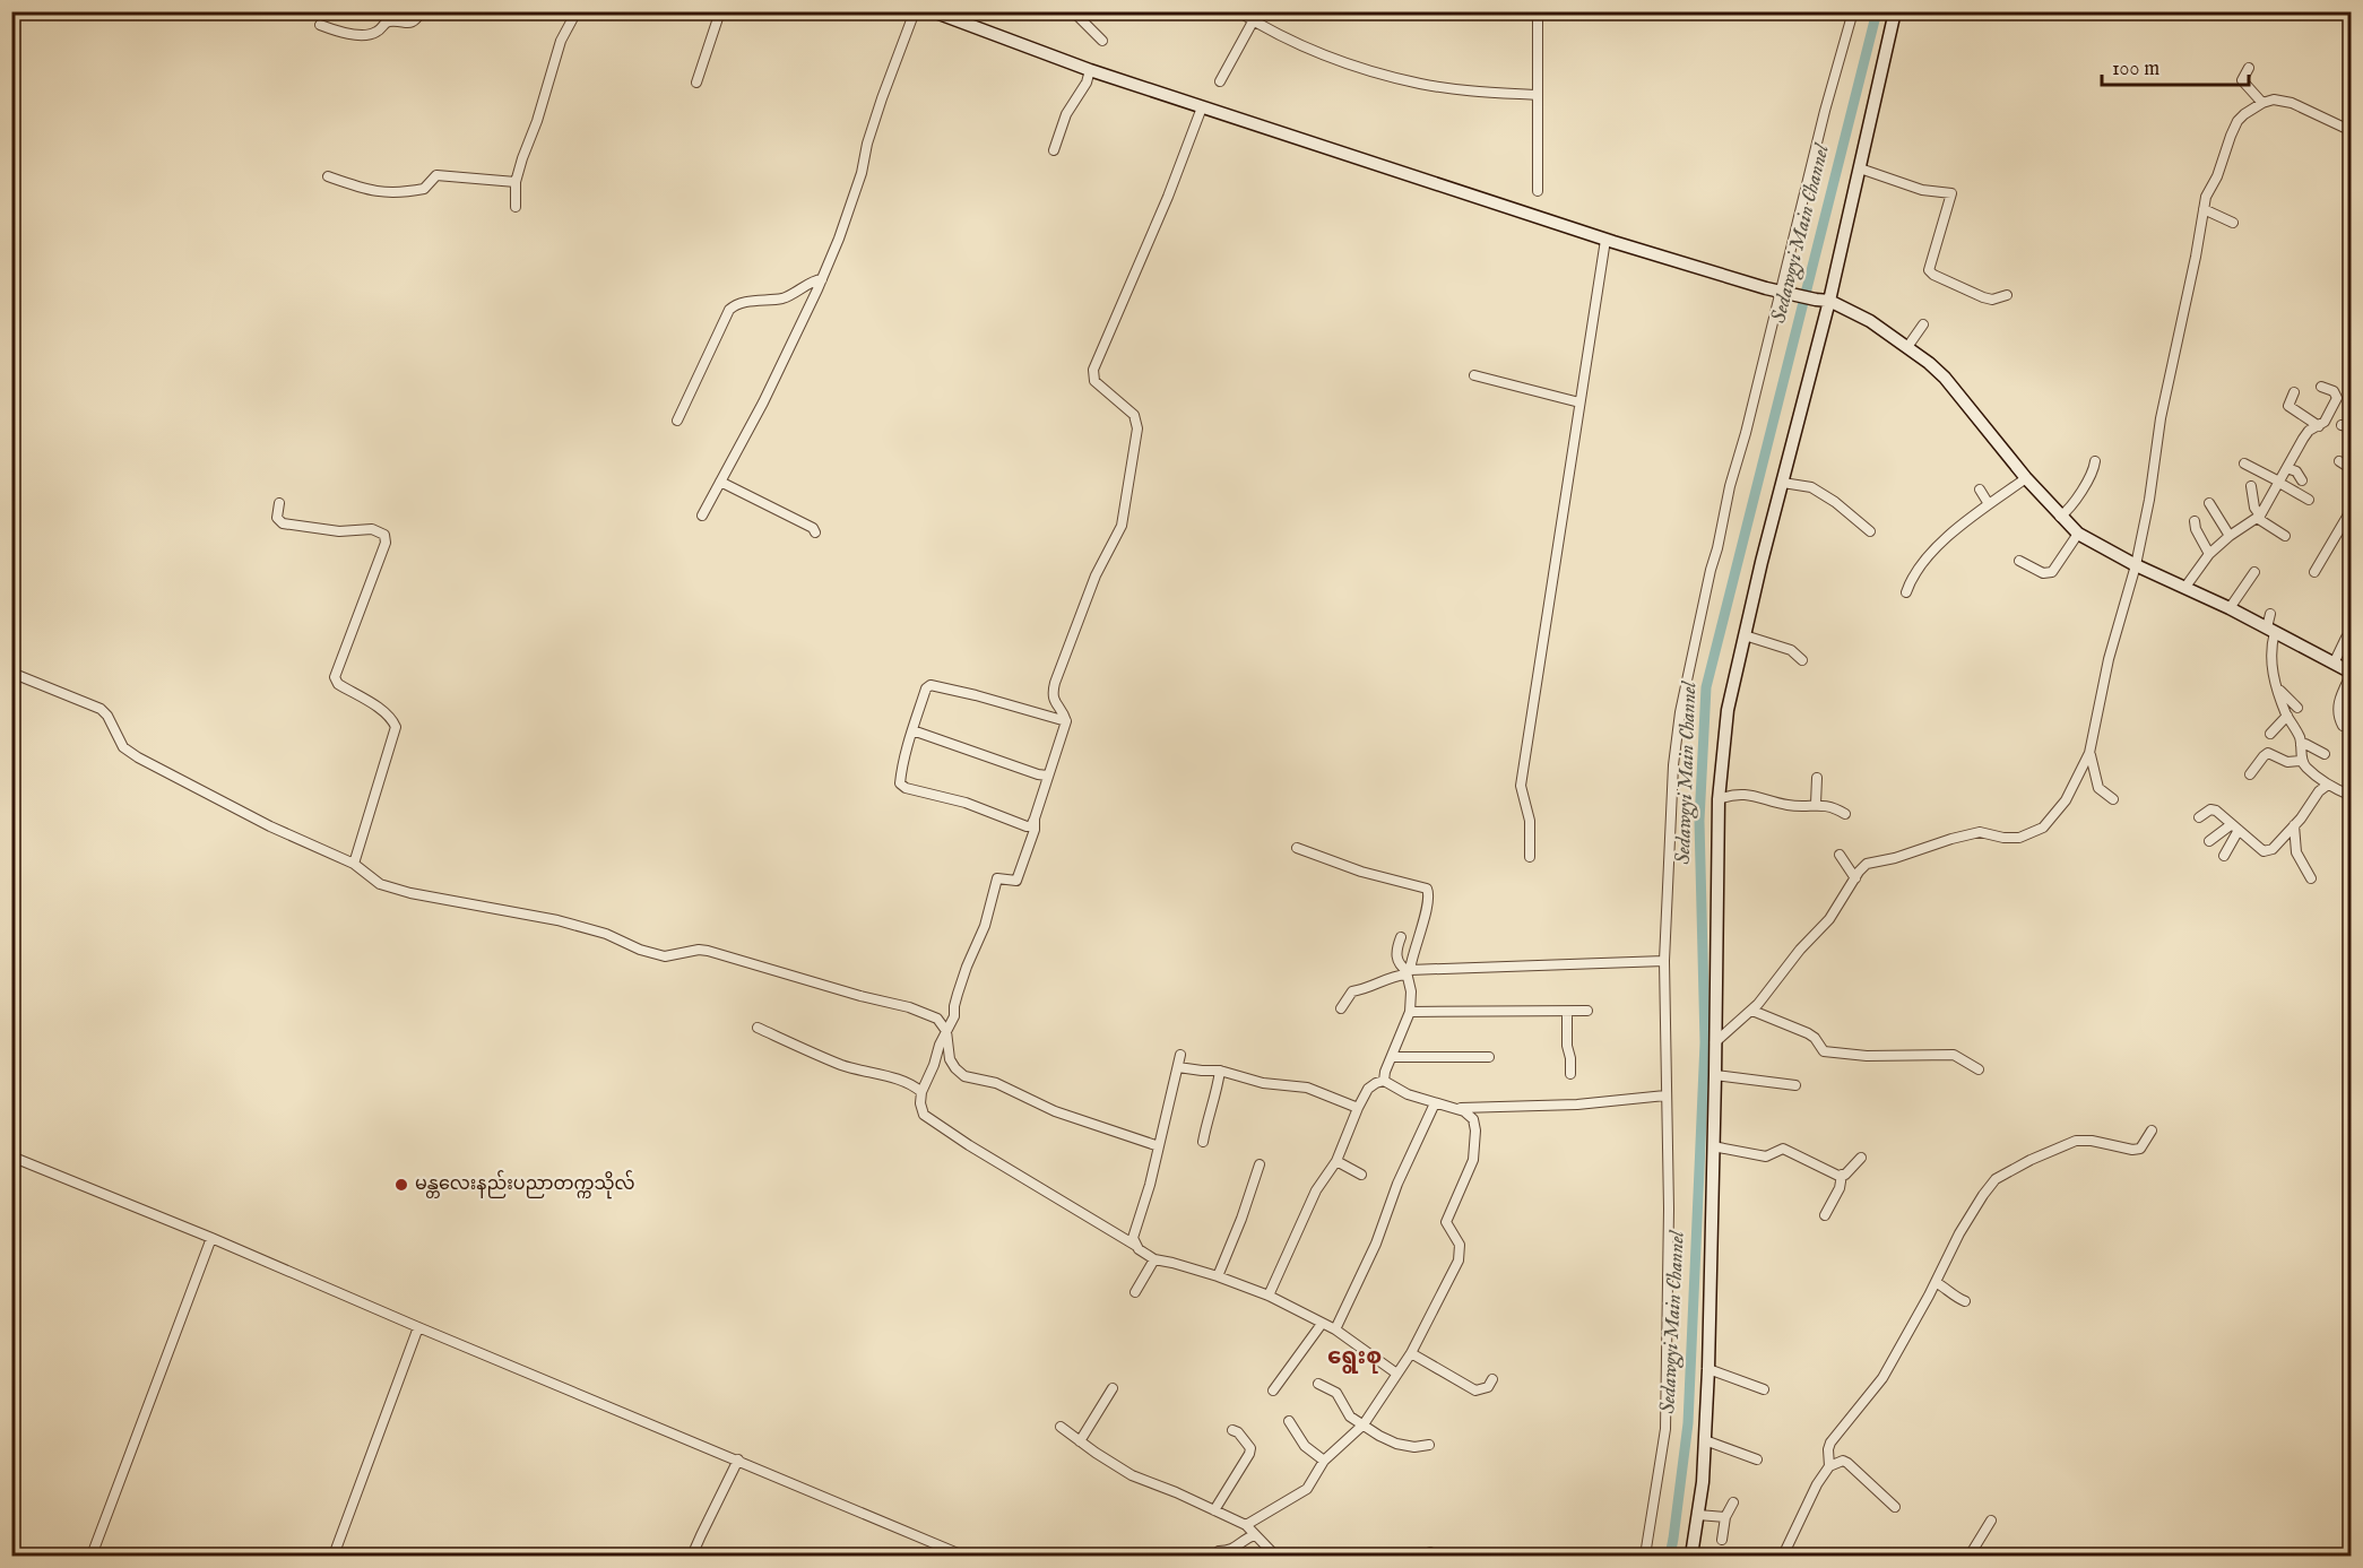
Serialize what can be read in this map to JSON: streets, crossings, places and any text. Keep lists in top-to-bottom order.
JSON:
{
  "districts": ["ရွေးစု"],
  "water": ["Sedawgyi Main Channel"],
  "places": ["မန္တလေးနည်းပညာတက္ကသိုလ်"],
  "scale_bar": "100 m"
}
